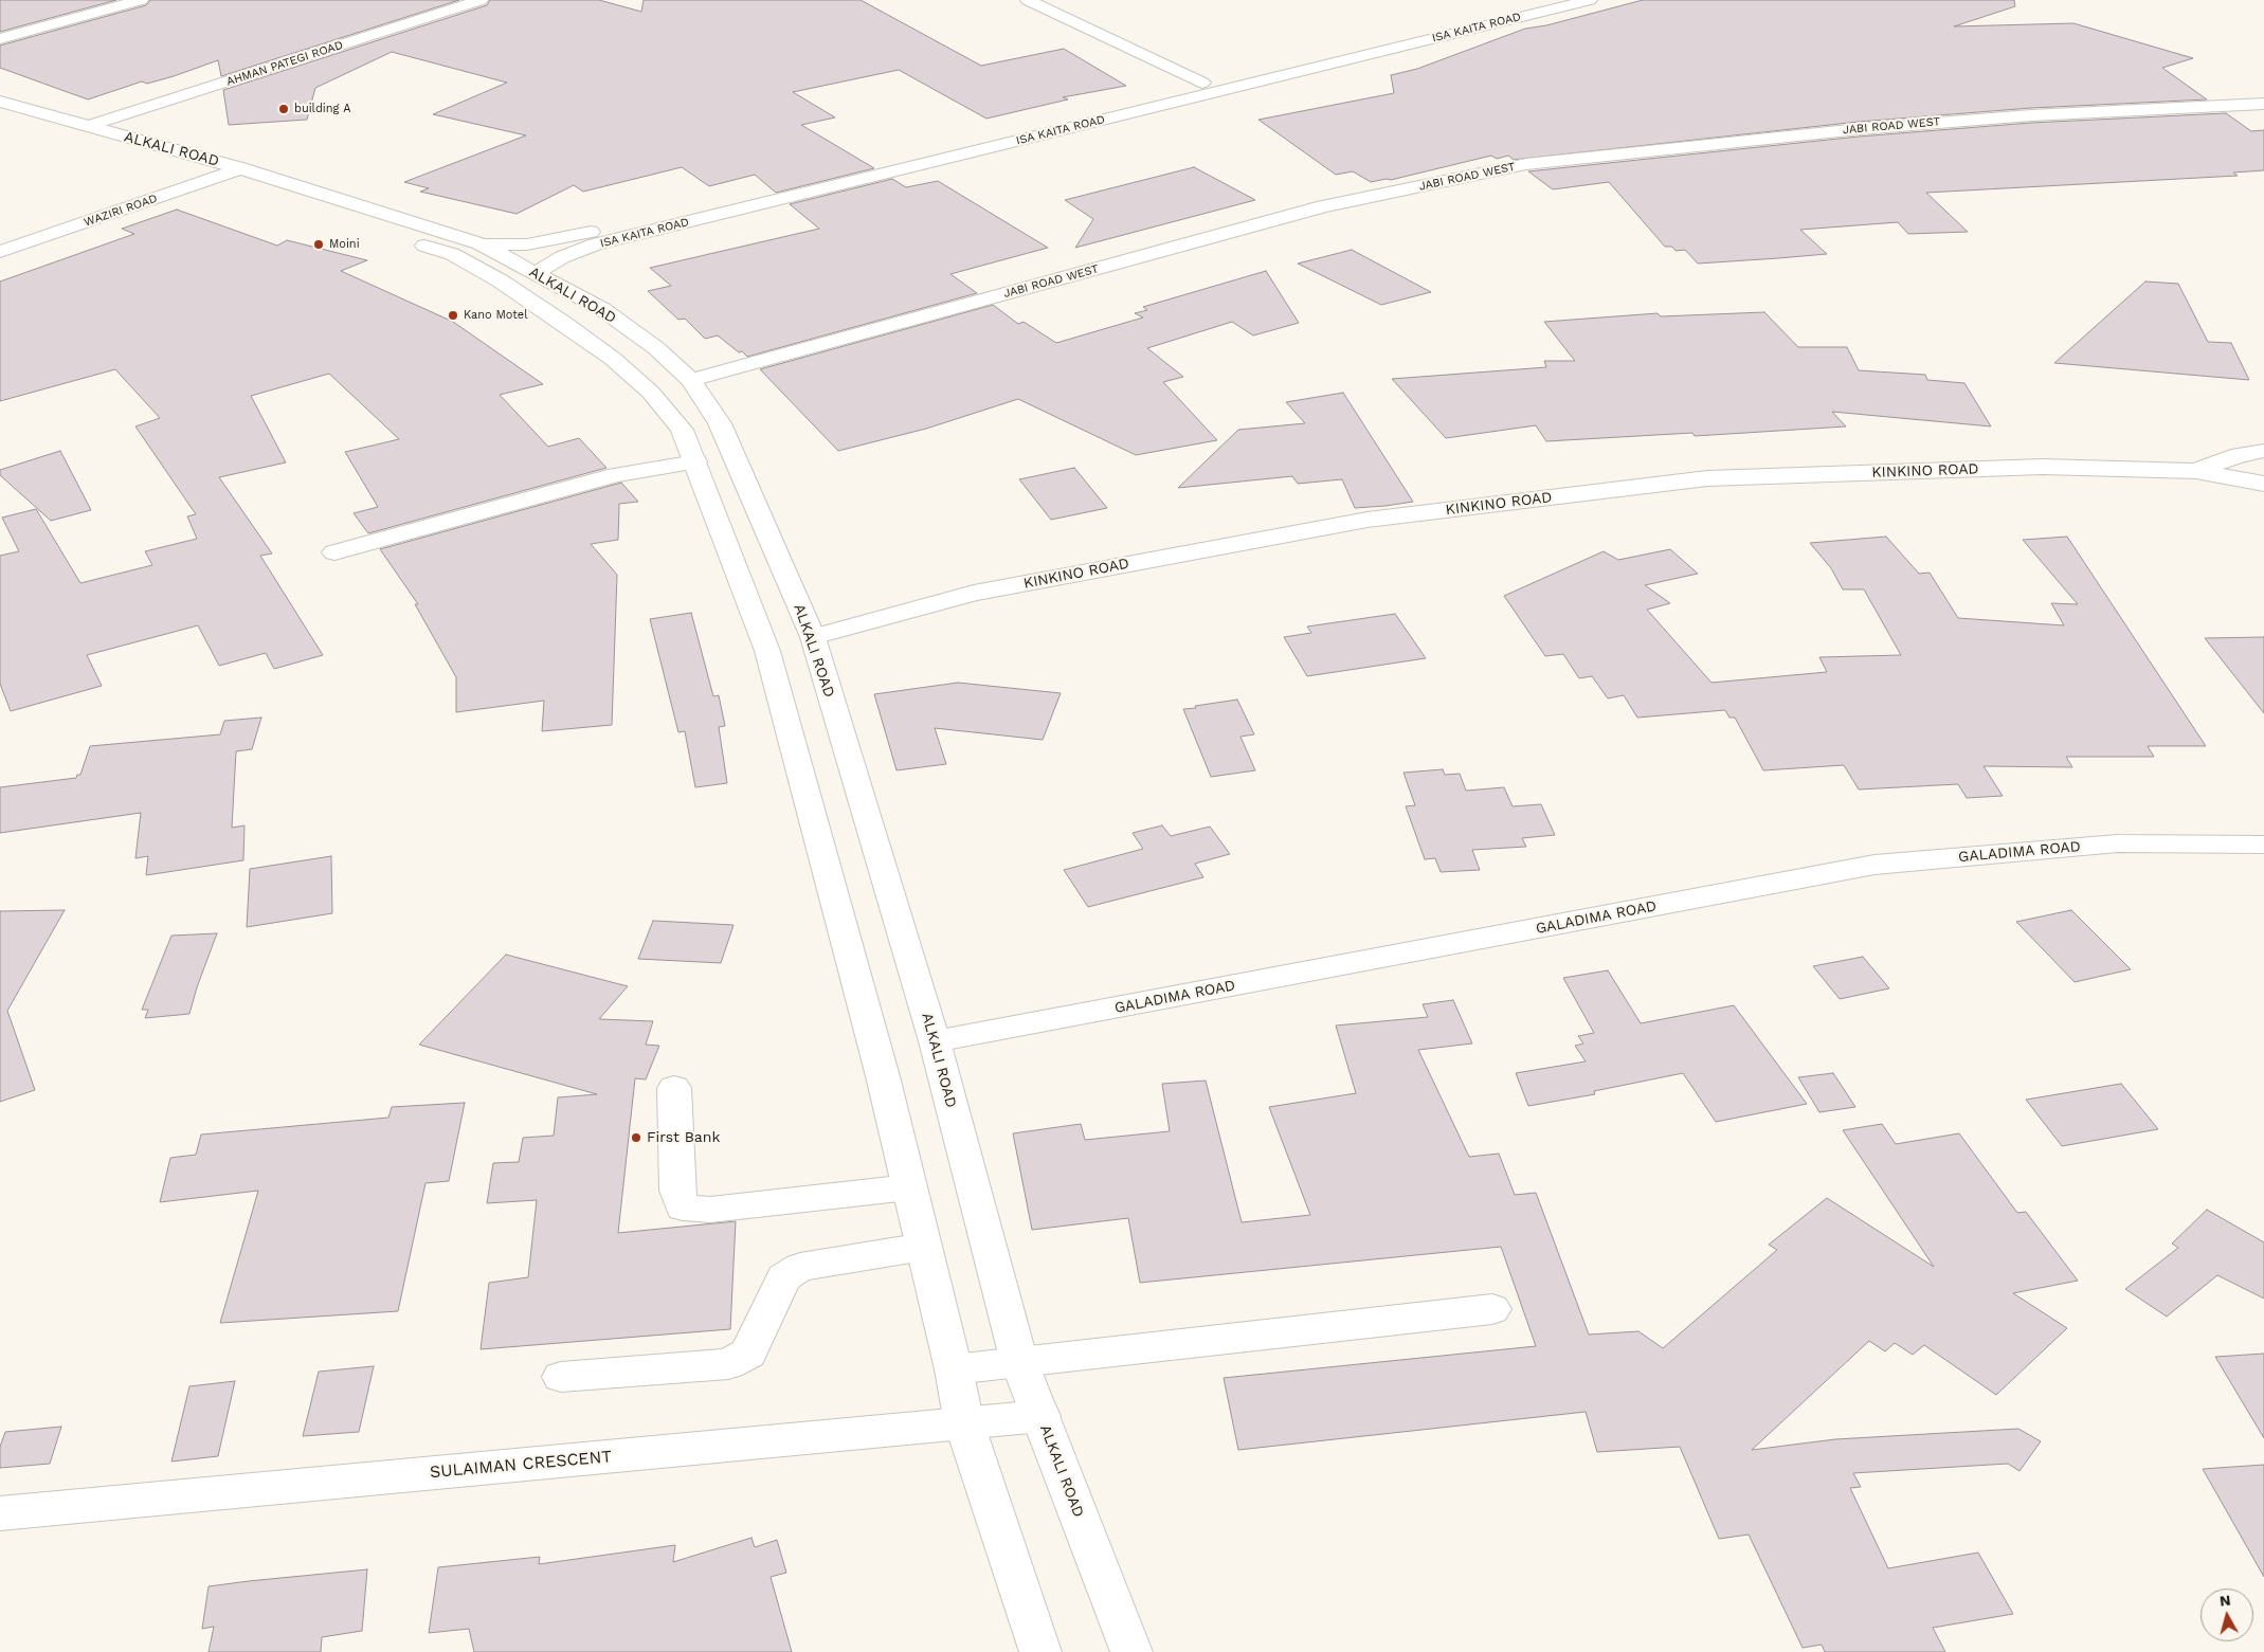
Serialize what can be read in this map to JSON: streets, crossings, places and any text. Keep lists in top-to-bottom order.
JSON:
{
  "streets": {
    "main road": [
      "ISA KAITA ROAD",
      "AHMAN PATEGI ROAD",
      "JABI ROAD WEST",
      "ALKALI ROAD",
      "WAZIRI ROAD",
      "KINKINO ROAD",
      "GALADIMA ROAD",
      "SULAIMAN CRESCENT"
    ]
  },
  "crossings": [
    ["ISA KAITA ROAD", "ALKALI ROAD"],
    ["AHMAN PATEGI ROAD", "ALKALI ROAD"],
    ["JABI ROAD WEST", "ALKALI ROAD"],
    ["ALKALI ROAD", "WAZIRI ROAD"],
    ["ALKALI ROAD", "KINKINO ROAD"],
    ["ALKALI ROAD", "GALADIMA ROAD"],
    ["ALKALI ROAD", "SULAIMAN CRESCENT"]
  ],
  "places": [
    "building A",
    "Moini",
    "Kano Motel",
    "First Bank"
  ],
  "north": "top"
}
